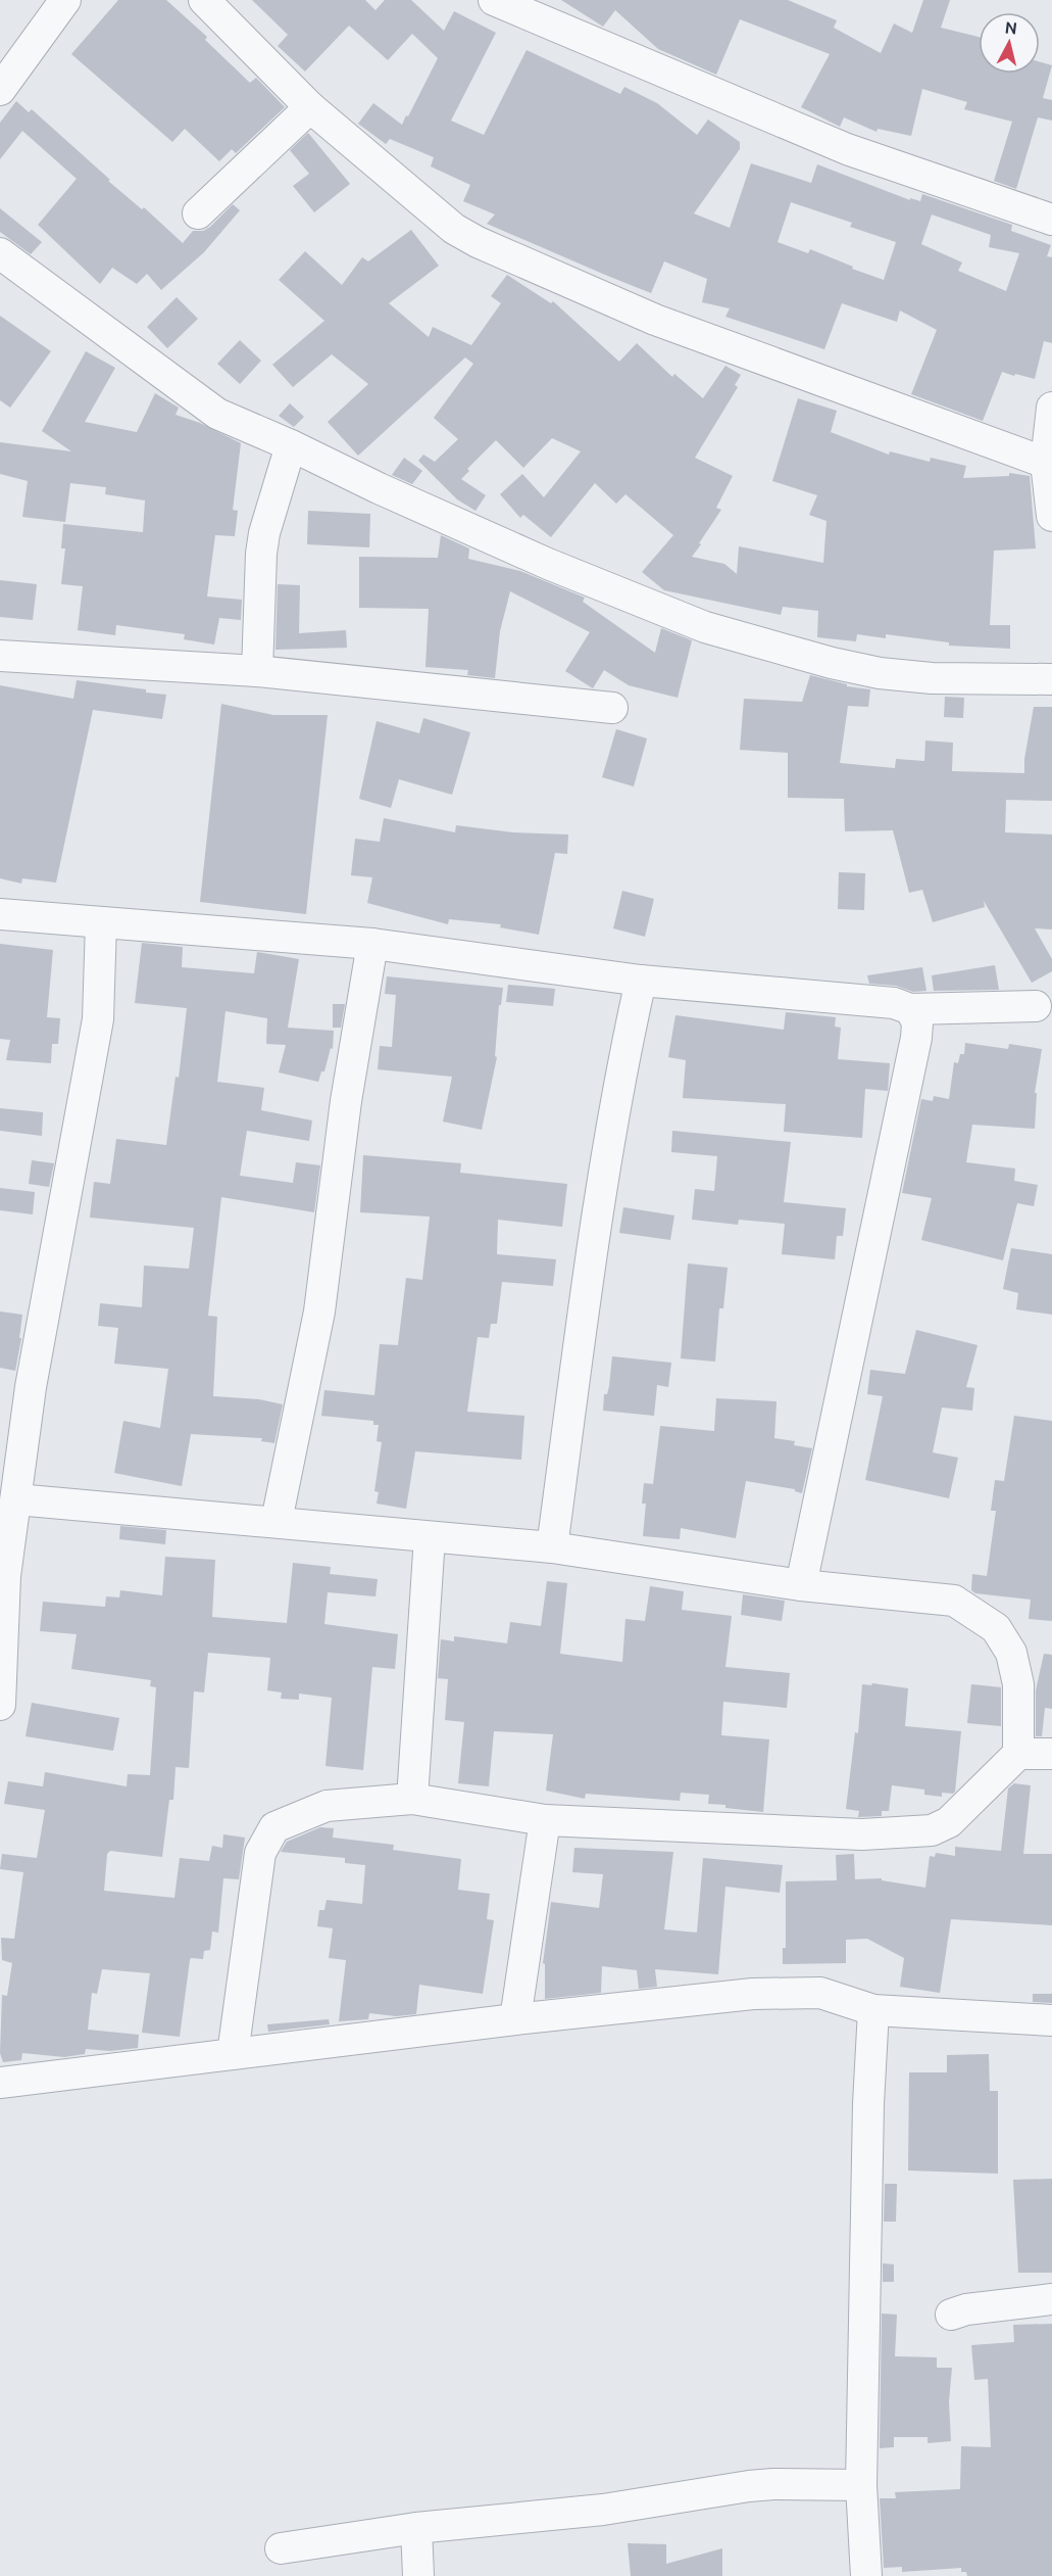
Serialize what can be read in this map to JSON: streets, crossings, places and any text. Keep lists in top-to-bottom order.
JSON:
{
  "north": "top"
}
